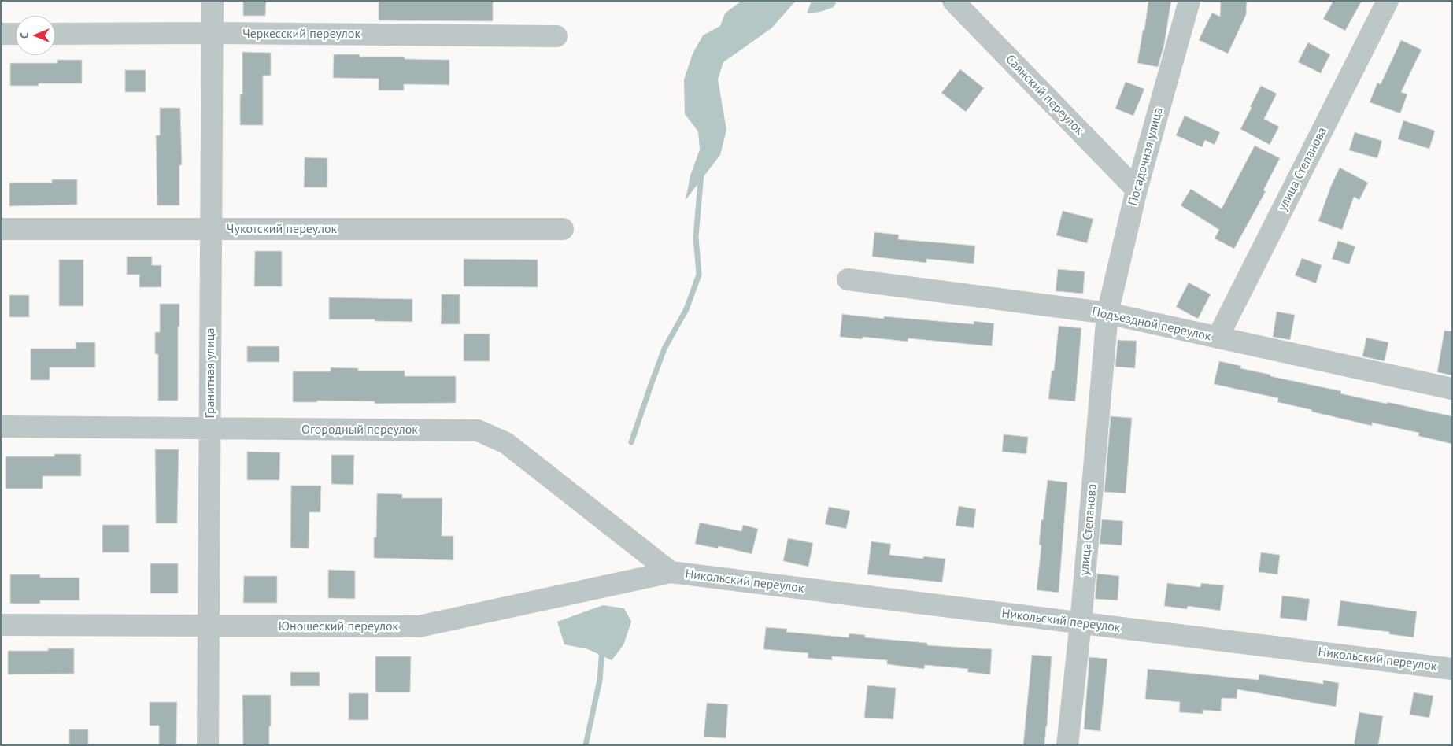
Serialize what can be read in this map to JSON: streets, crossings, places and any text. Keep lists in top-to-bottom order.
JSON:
{
  "streets": {
    "street": [
      "Черкесский переулок",
      "Саянский переулок",
      "Посадочная улица",
      "улица Степанова",
      "Чукотский переулок",
      "Подъездной переулок",
      "Гранитная улица",
      "Огородный переулок",
      "Никольский переулок",
      "Юношеский переулок"
    ]
  },
  "crossings": [
    ["Черкесский переулок", "Гранитная улица"],
    ["Саянский переулок", "Посадочная улица"],
    ["Посадочная улица", "улица Степанова"],
    ["Посадочная улица", "Подъездной переулок"],
    ["улица Степанова", "Подъездной переулок"],
    ["улица Степанова", "Никольский переулок"],
    ["Чукотский переулок", "Гранитная улица"],
    ["Гранитная улица", "Огородный переулок"],
    ["Гранитная улица", "Юношеский переулок"],
    ["Огородный переулок", "Никольский переулок"],
    ["Огородный переулок", "Юношеский переулок"],
    ["Никольский переулок", "Юношеский переулок"]
  ],
  "north": "left"
}
